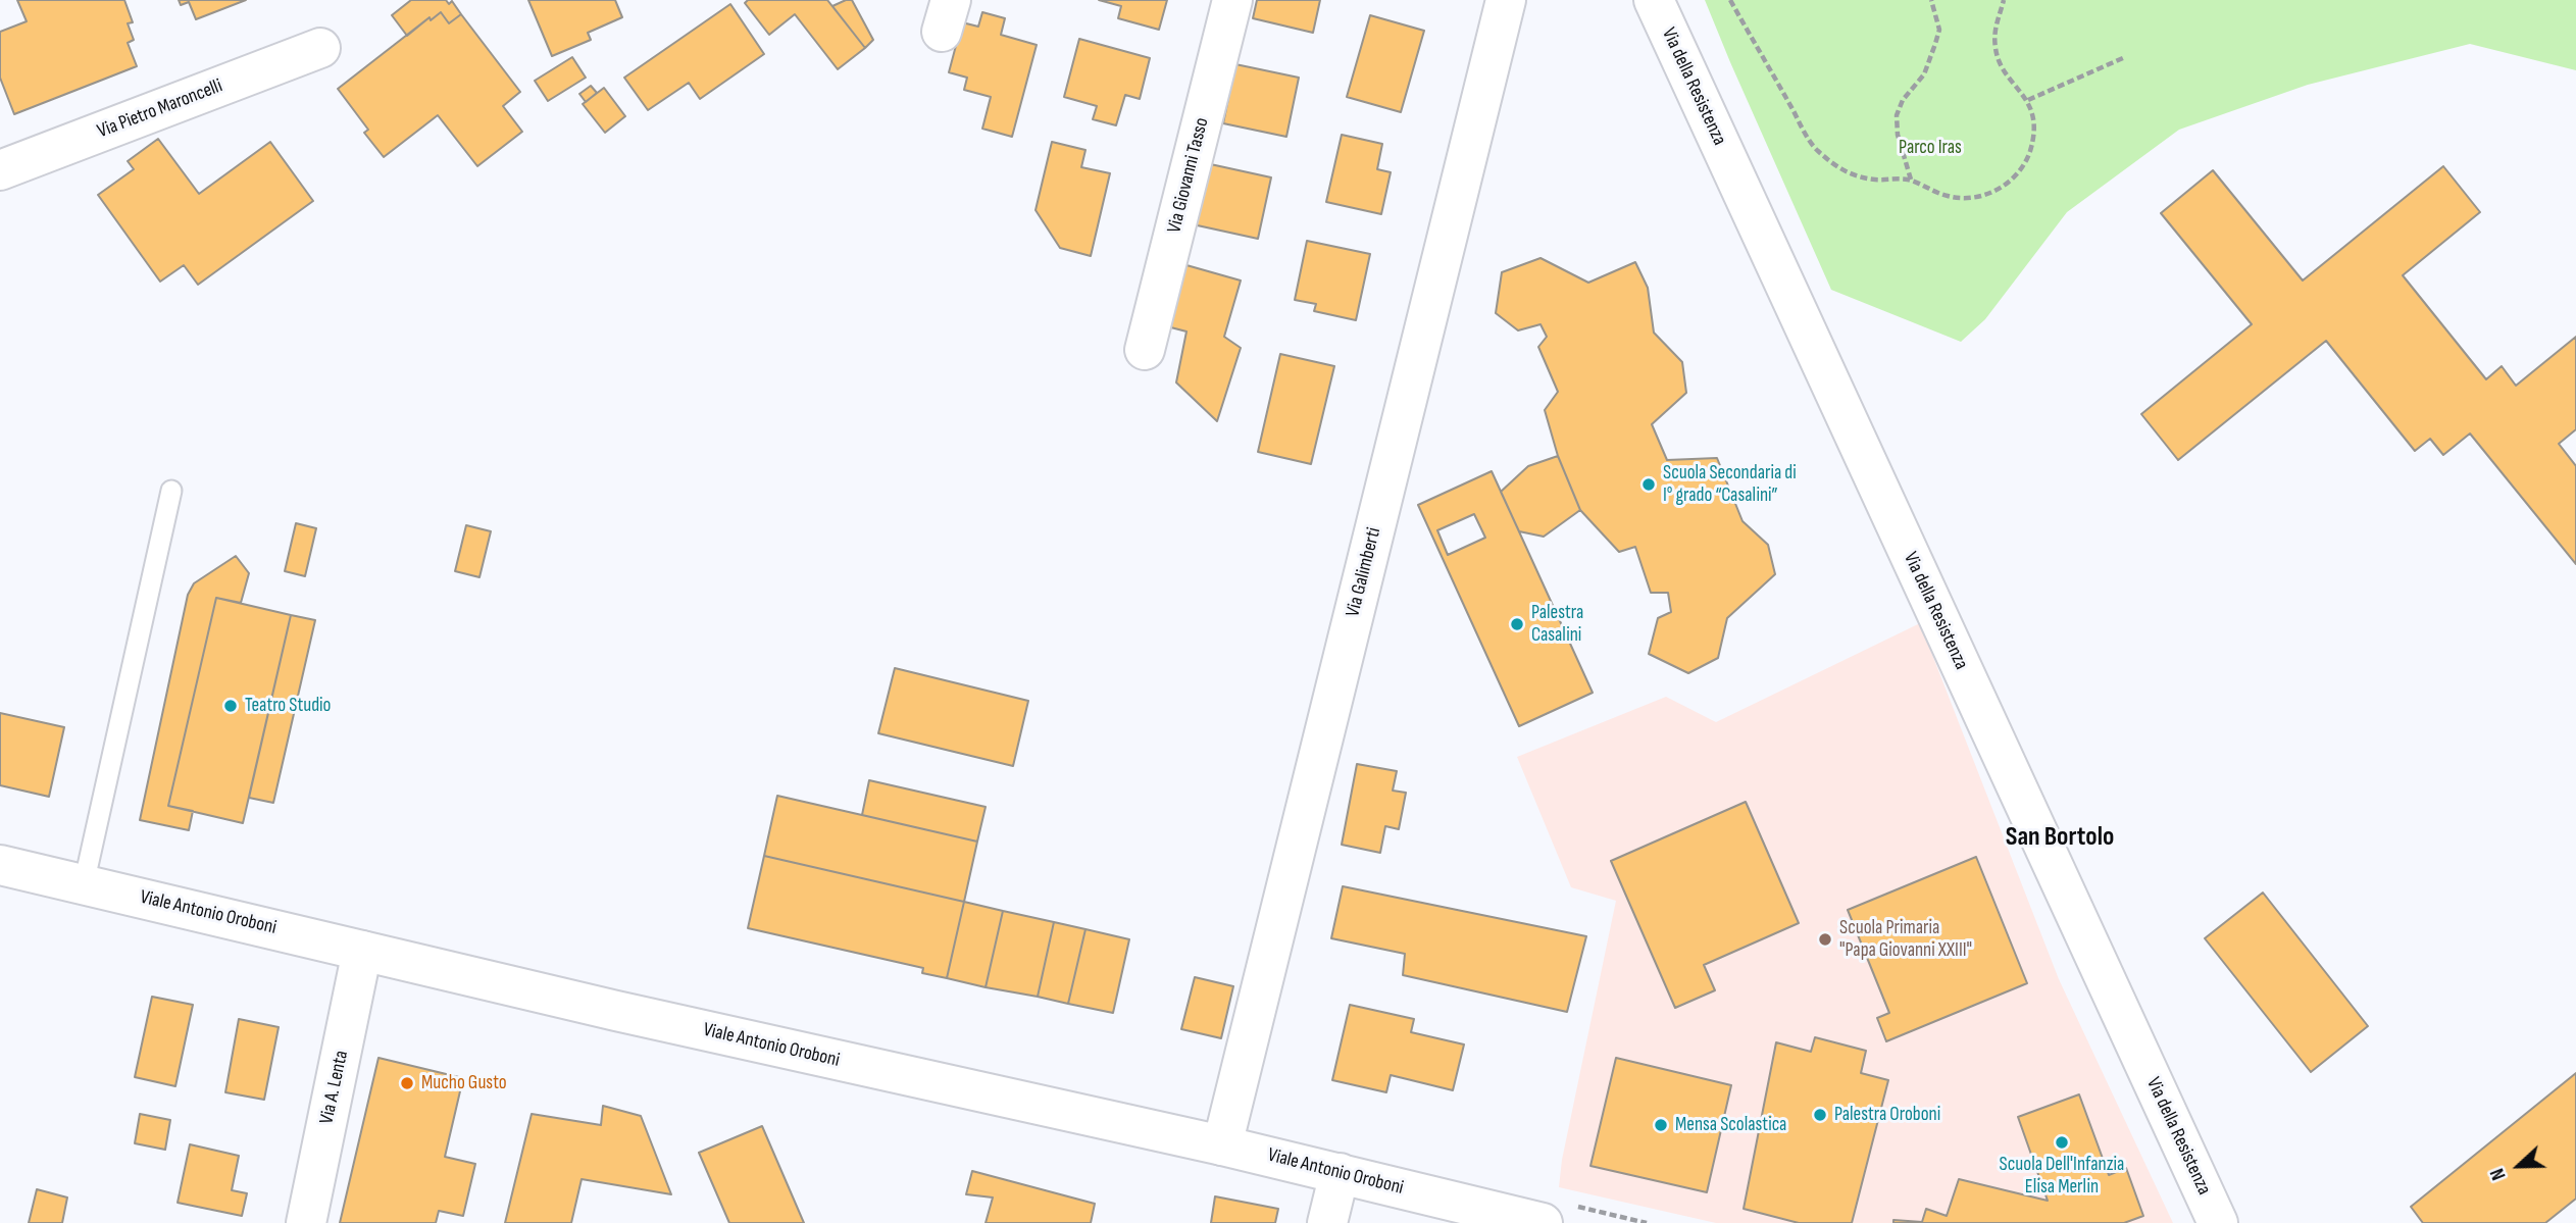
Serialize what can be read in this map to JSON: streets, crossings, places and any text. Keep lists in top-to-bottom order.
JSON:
{
  "streets": {
    "street": [
      "Via della Resistenza",
      "Via Pietro Maroncelli",
      "Via Giovanni Tasso",
      "Via Galimberti",
      "Viale Antonio Oroboni",
      "Via A. Lenta"
    ]
  },
  "crossings": [
    ["Via Galimberti", "Viale Antonio Oroboni"],
    ["Viale Antonio Oroboni", "Via A. Lenta"]
  ],
  "districts": ["San Bortolo"],
  "parks": ["Parco Iras"],
  "places": [
    "Scuola Secondaria di I° grado “Casalini”",
    "Palestra Casalini",
    "Teatro Studio",
    "Scuola Primaria \"Papa Giovanni XXIII\"",
    "Mucho Gusto",
    "Palestra Oroboni",
    "Mensa Scolastica",
    "Scuola Dell'Infanzia Elisa Merlin"
  ],
  "north": "left"
}
